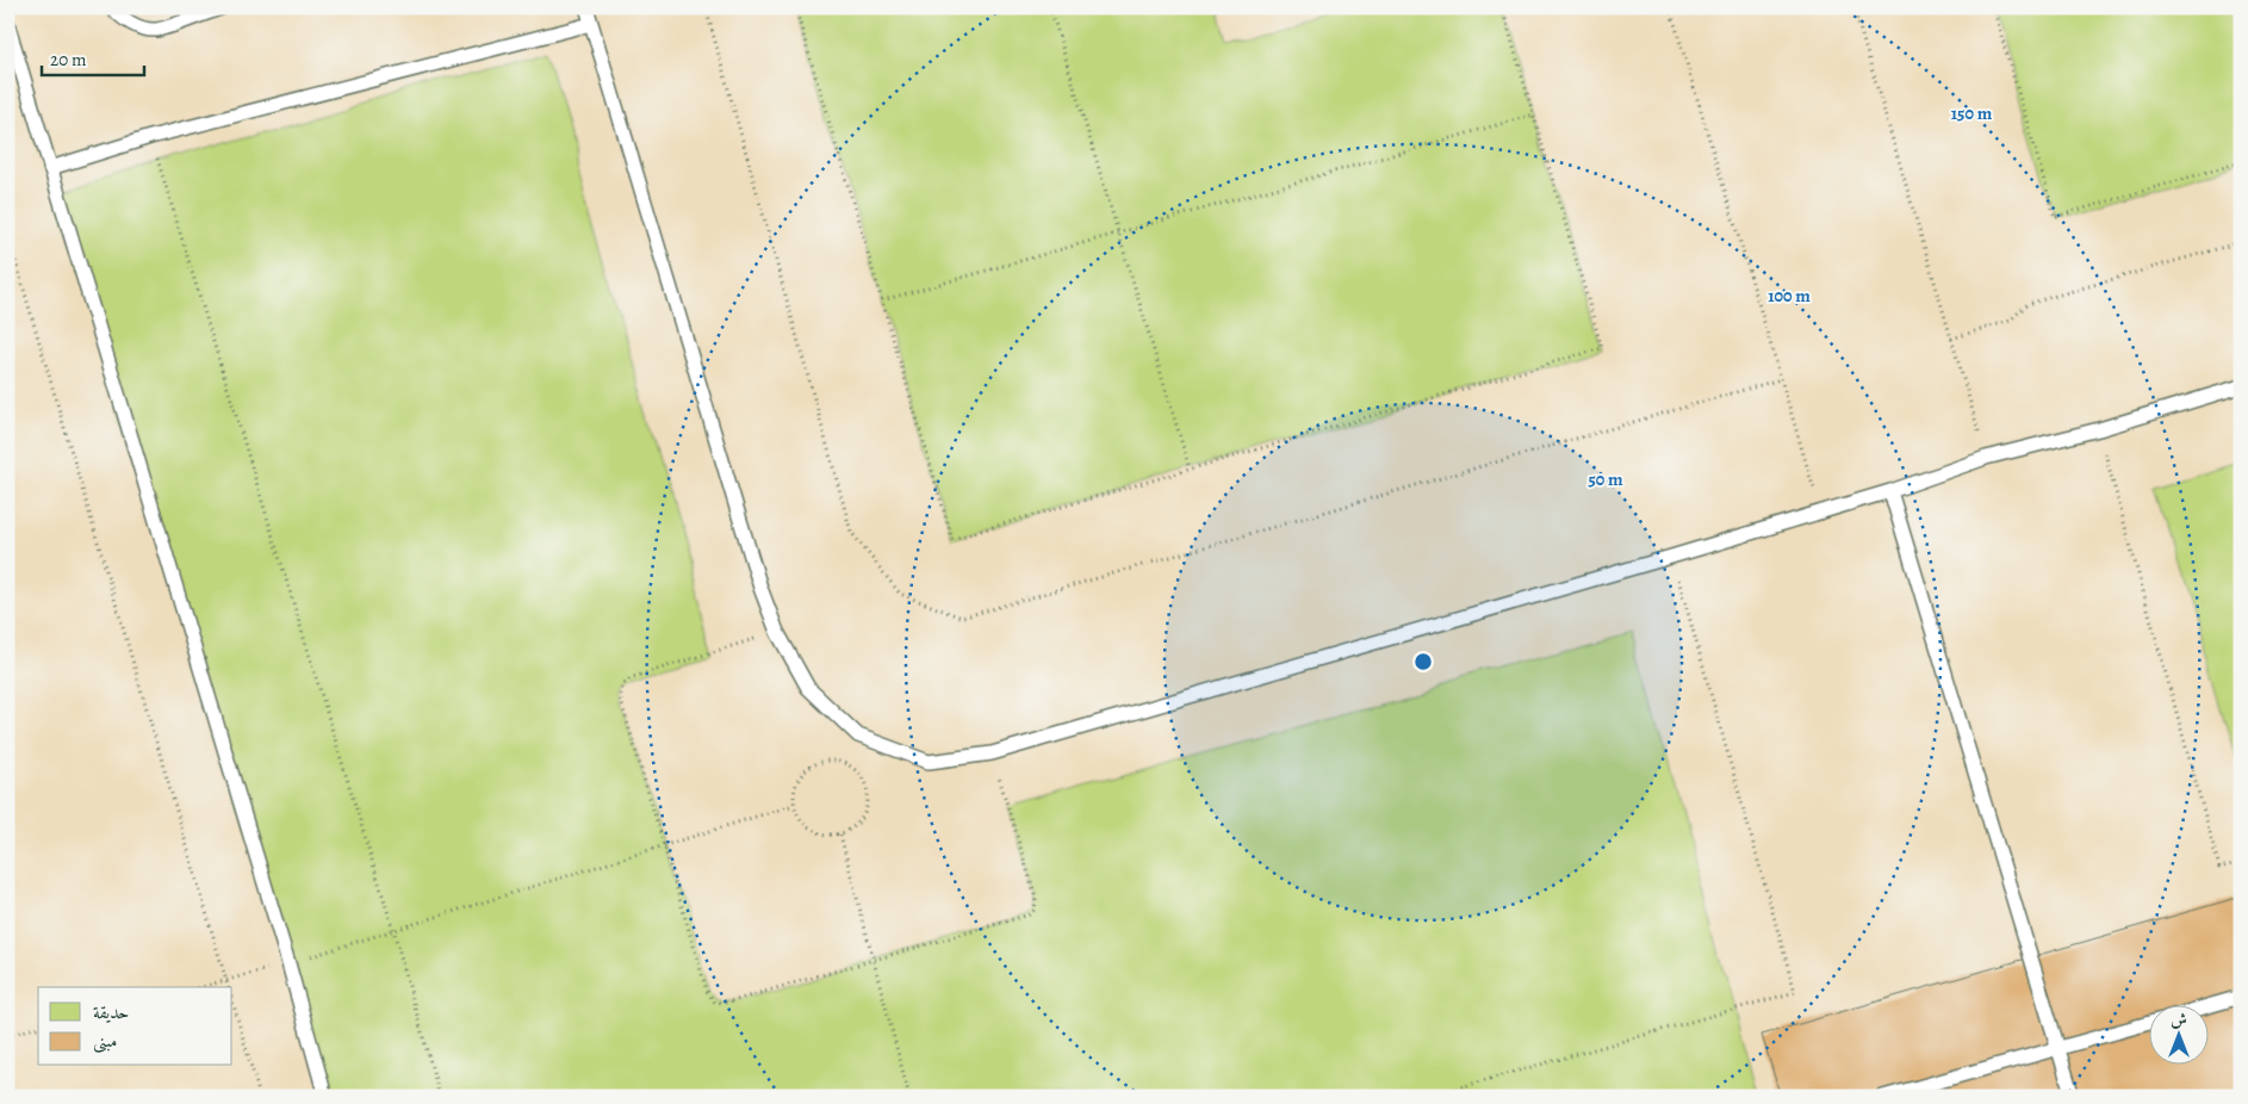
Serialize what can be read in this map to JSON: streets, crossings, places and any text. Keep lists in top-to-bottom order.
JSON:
{
  "legend": ["حديقة", "مبنى"],
  "scale_bar": "20 m",
  "north": "top",
  "rings": ["150 m", "100 m", "50 m"]
}
